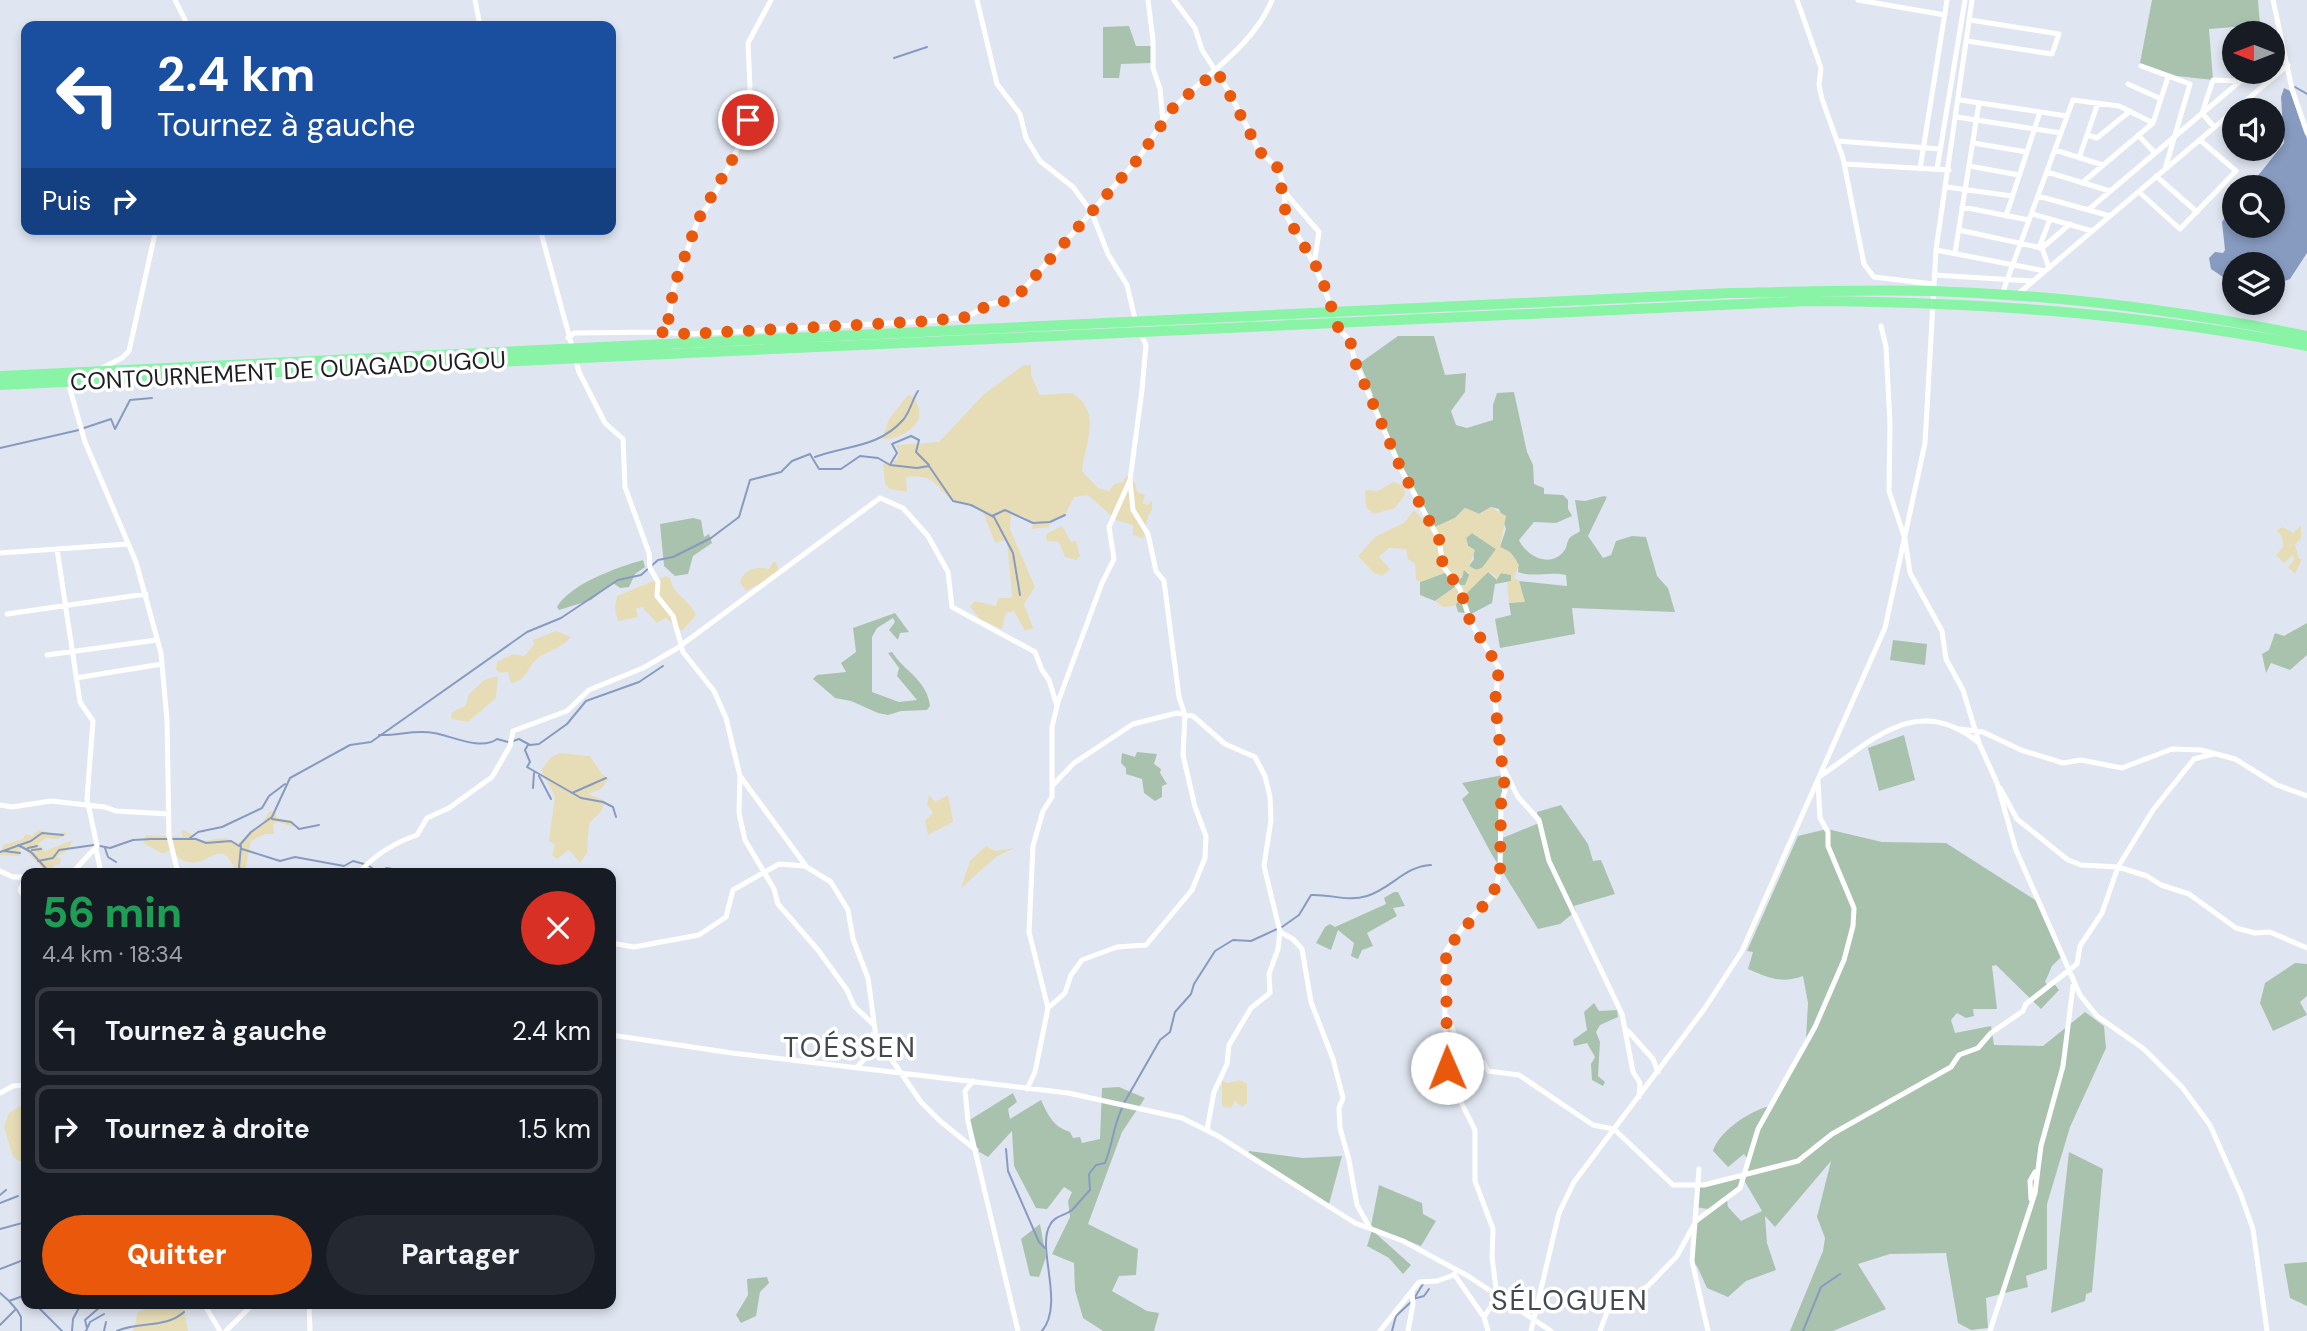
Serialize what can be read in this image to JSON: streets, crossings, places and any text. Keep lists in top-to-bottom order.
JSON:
{
  "streets": {
    "highway": ["CONTOURNEMENT DE OUAGADOUGOU"]
  },
  "districts": ["TOÉSSEN", "SÉLOGUEN"],
  "north": "left",
  "page": {
    "turn": ["2.4 km", "Tournez à gauche"],
    "then": "Puis",
    "heading": ["56 min", "4.4 km · 18:34"],
    "list": [
      {
        "name": "Tournez à gauche",
        "value": "2.4 km"
      },
      {
        "name": "Tournez à droite",
        "value": "1.5 km"
      }
    ],
    "buttons": ["Quitter", "Partager"]
  }
}
